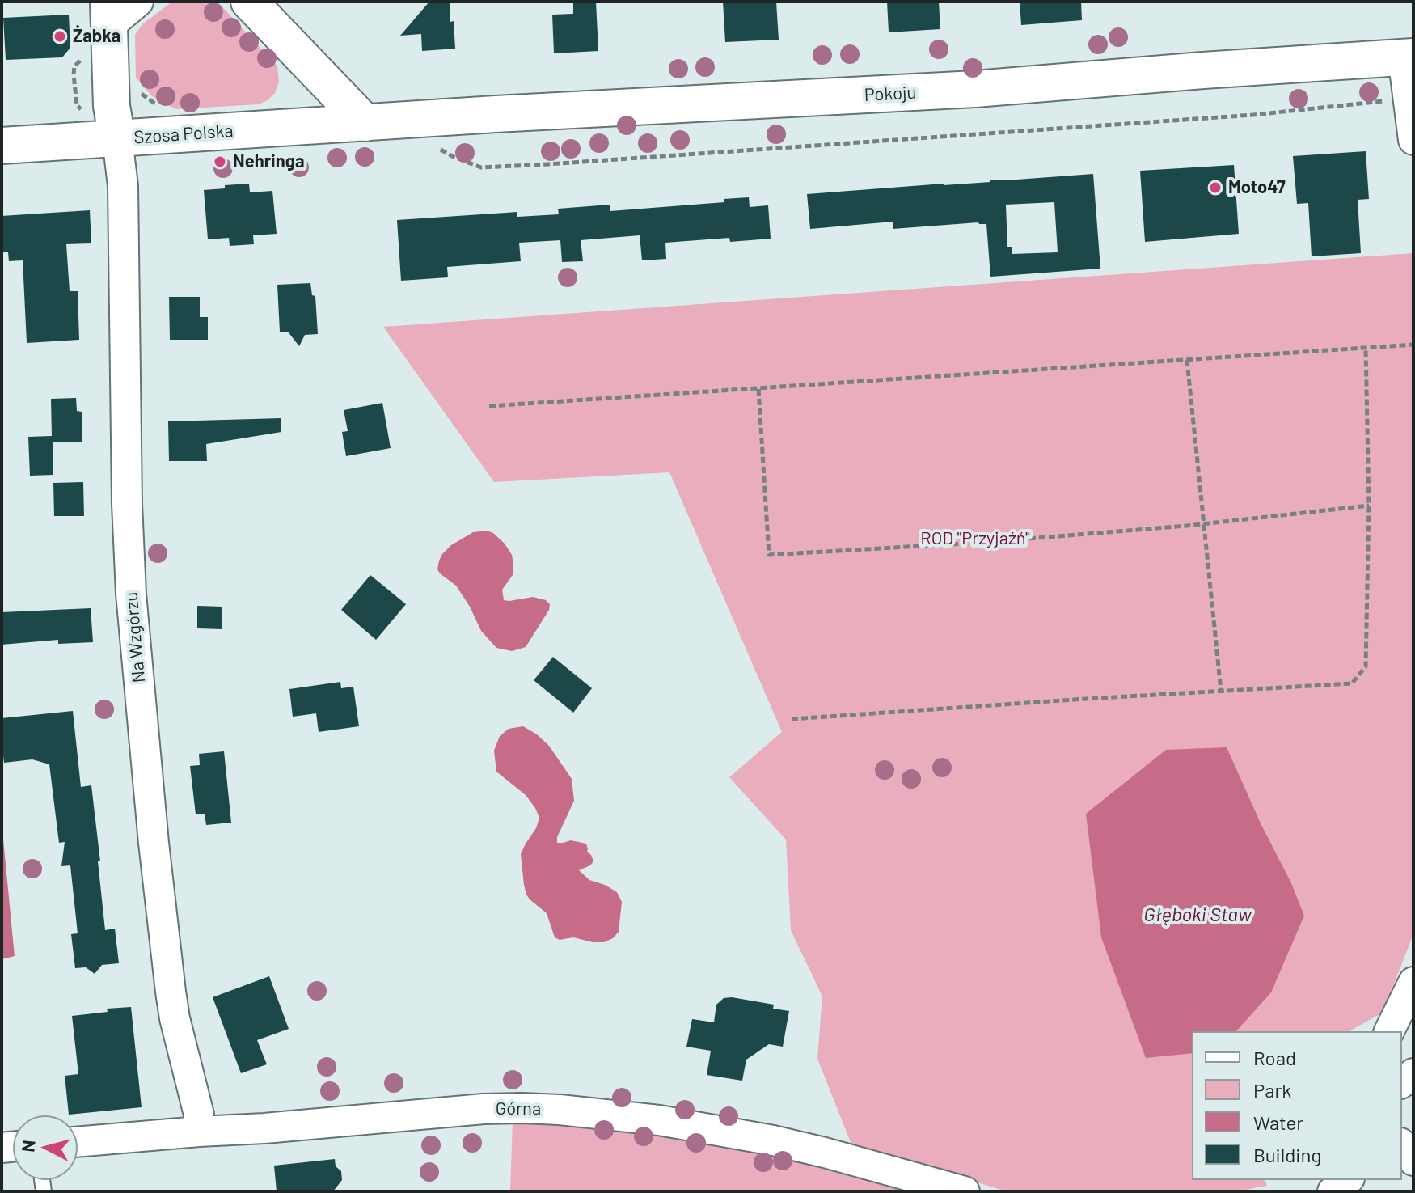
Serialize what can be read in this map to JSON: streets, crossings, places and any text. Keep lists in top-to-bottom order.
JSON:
{
  "streets": {
    "street": [
      "Pokoju",
      "Szosa Polska",
      "Na Wzgórzu",
      "Górna"
    ]
  },
  "crossings": [
    ["Pokoju", "Szosa Polska"],
    ["Szosa Polska", "Na Wzgórzu"],
    ["Na Wzgórzu", "Górna"]
  ],
  "water": ["Głęboki Staw"],
  "parks": ["ROD \"Przyjaźń\""],
  "places": ["Żabka", "Nehringa", "Moto47"],
  "legend": [
    "Road",
    "Park",
    "Water",
    "Building"
  ],
  "north": "left"
}
